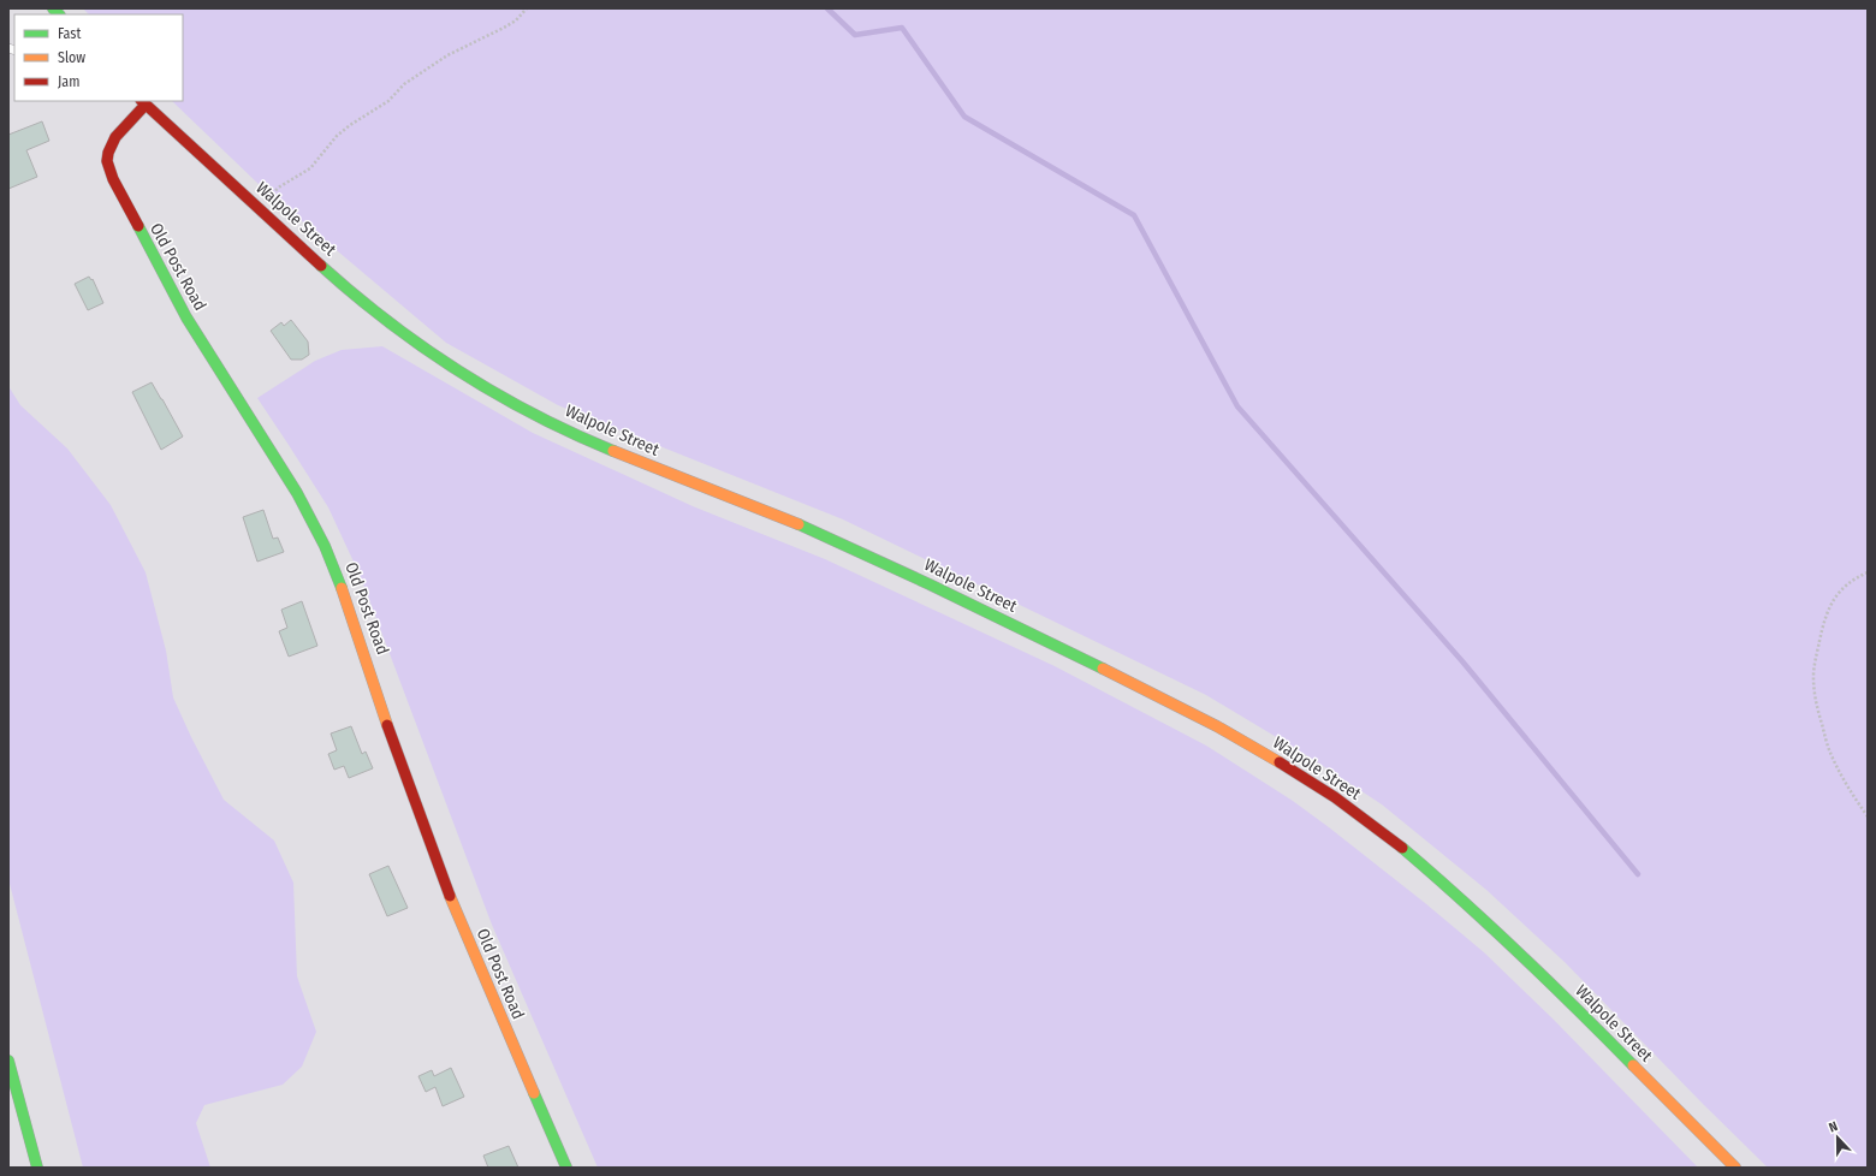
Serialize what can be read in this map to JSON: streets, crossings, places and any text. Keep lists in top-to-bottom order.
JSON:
{
  "streets": {
    "main road": ["Walpole Street", "Old Post Road"]
  },
  "crossings": [
    ["Walpole Street", "Old Post Road"]
  ],
  "legend": ["Fast", "Slow", "Jam"],
  "north": "top"
}
